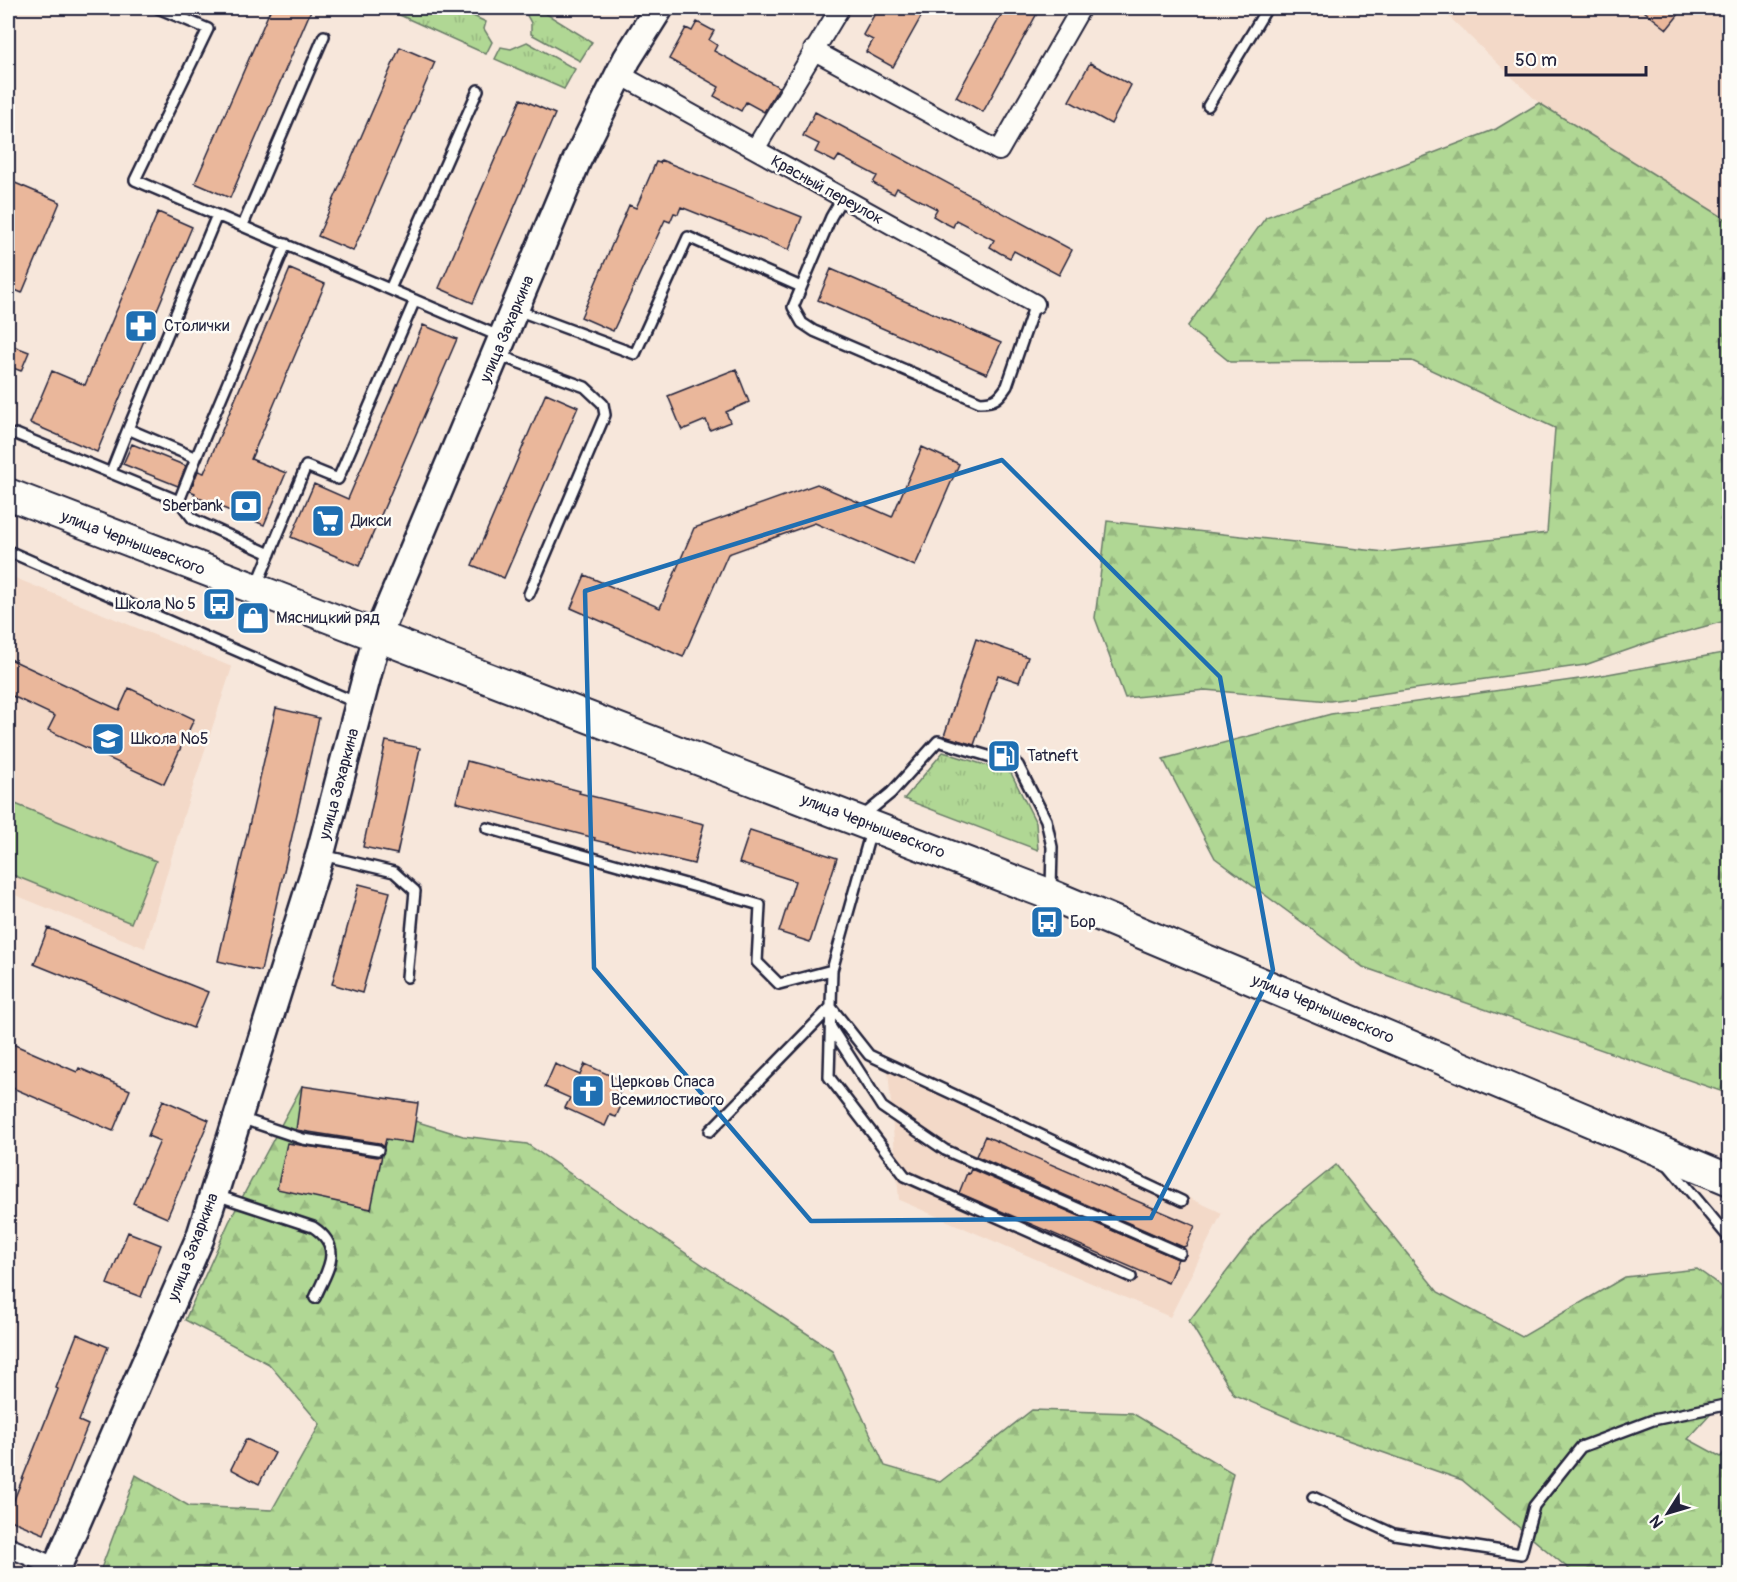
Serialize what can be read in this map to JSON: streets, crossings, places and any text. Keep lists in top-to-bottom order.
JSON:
{
  "streets": {
    "main road": ["улица Чернышевского"],
    "street": ["Красный переулок", "улица Захаркина"]
  },
  "crossings": [
    ["Красный переулок", "улица Захаркина"],
    ["улица Захаркина", "улица Чернышевского"]
  ],
  "places": {
    "pharmacy": ["Столички"],
    "bank": ["Sberbank"],
    "supermarket": ["Дикси"],
    "bus stop": ["Школа № 5", "Бор"],
    "shop": ["Мясницкий ряд"],
    "school or university": ["Школа №5"],
    "fuel station": ["Tatneft"],
    "church": ["Церковь Спаса Всемилостивого"]
  },
  "scale_bar": "50 m",
  "north": "bottom left"
}
